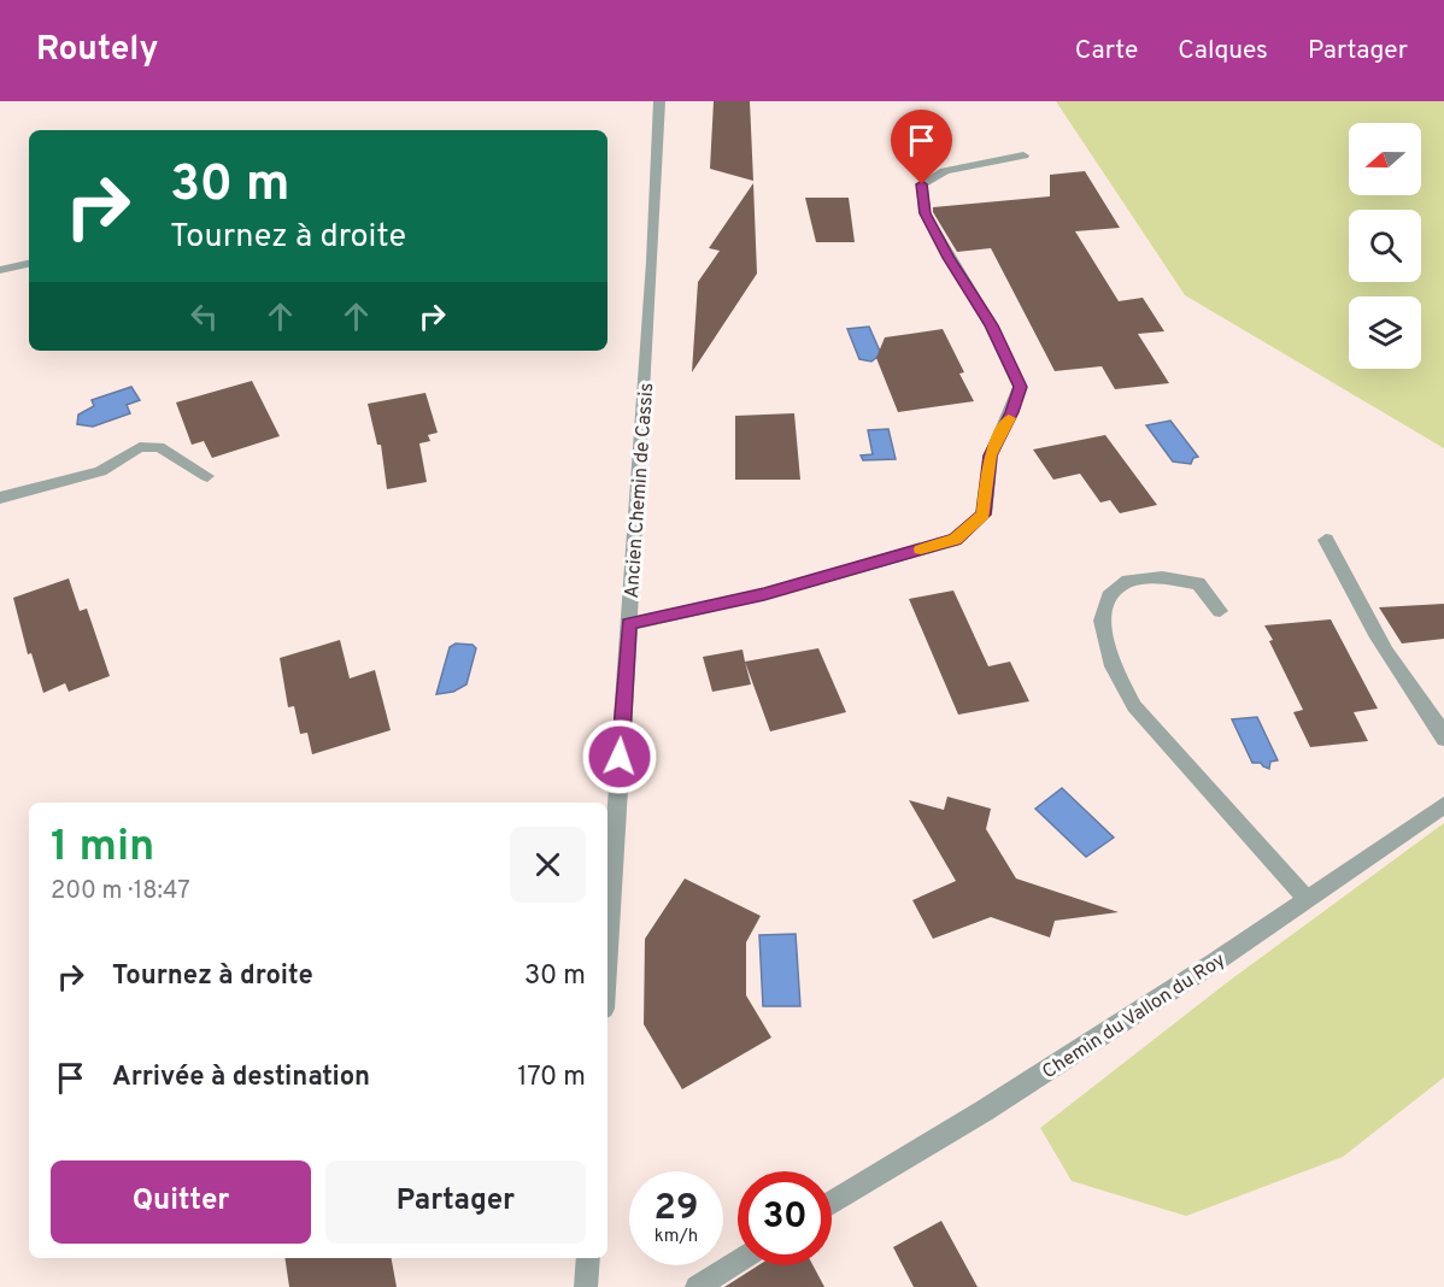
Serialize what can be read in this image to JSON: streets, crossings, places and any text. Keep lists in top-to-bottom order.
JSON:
{
  "streets": {
    "street": ["Ancien Chemin de Cassis", "Chemin du Vallon du Roy"]
  },
  "north": "left",
  "page": {
    "header": "Routely",
    "nav": ["Carte", "Calques", "Partager"],
    "turn": ["30 m", "Tournez à droite"],
    "heading": ["1 min", "200 m · 18:47"],
    "list": [
      {
        "name": "Tournez à droite",
        "value": "30 m"
      },
      {
        "name": "Arrivée à destination",
        "value": "170 m"
      }
    ],
    "buttons": ["Quitter", "Partager"],
    "speed": "29 km/h",
    "limit": "30"
  }
}
